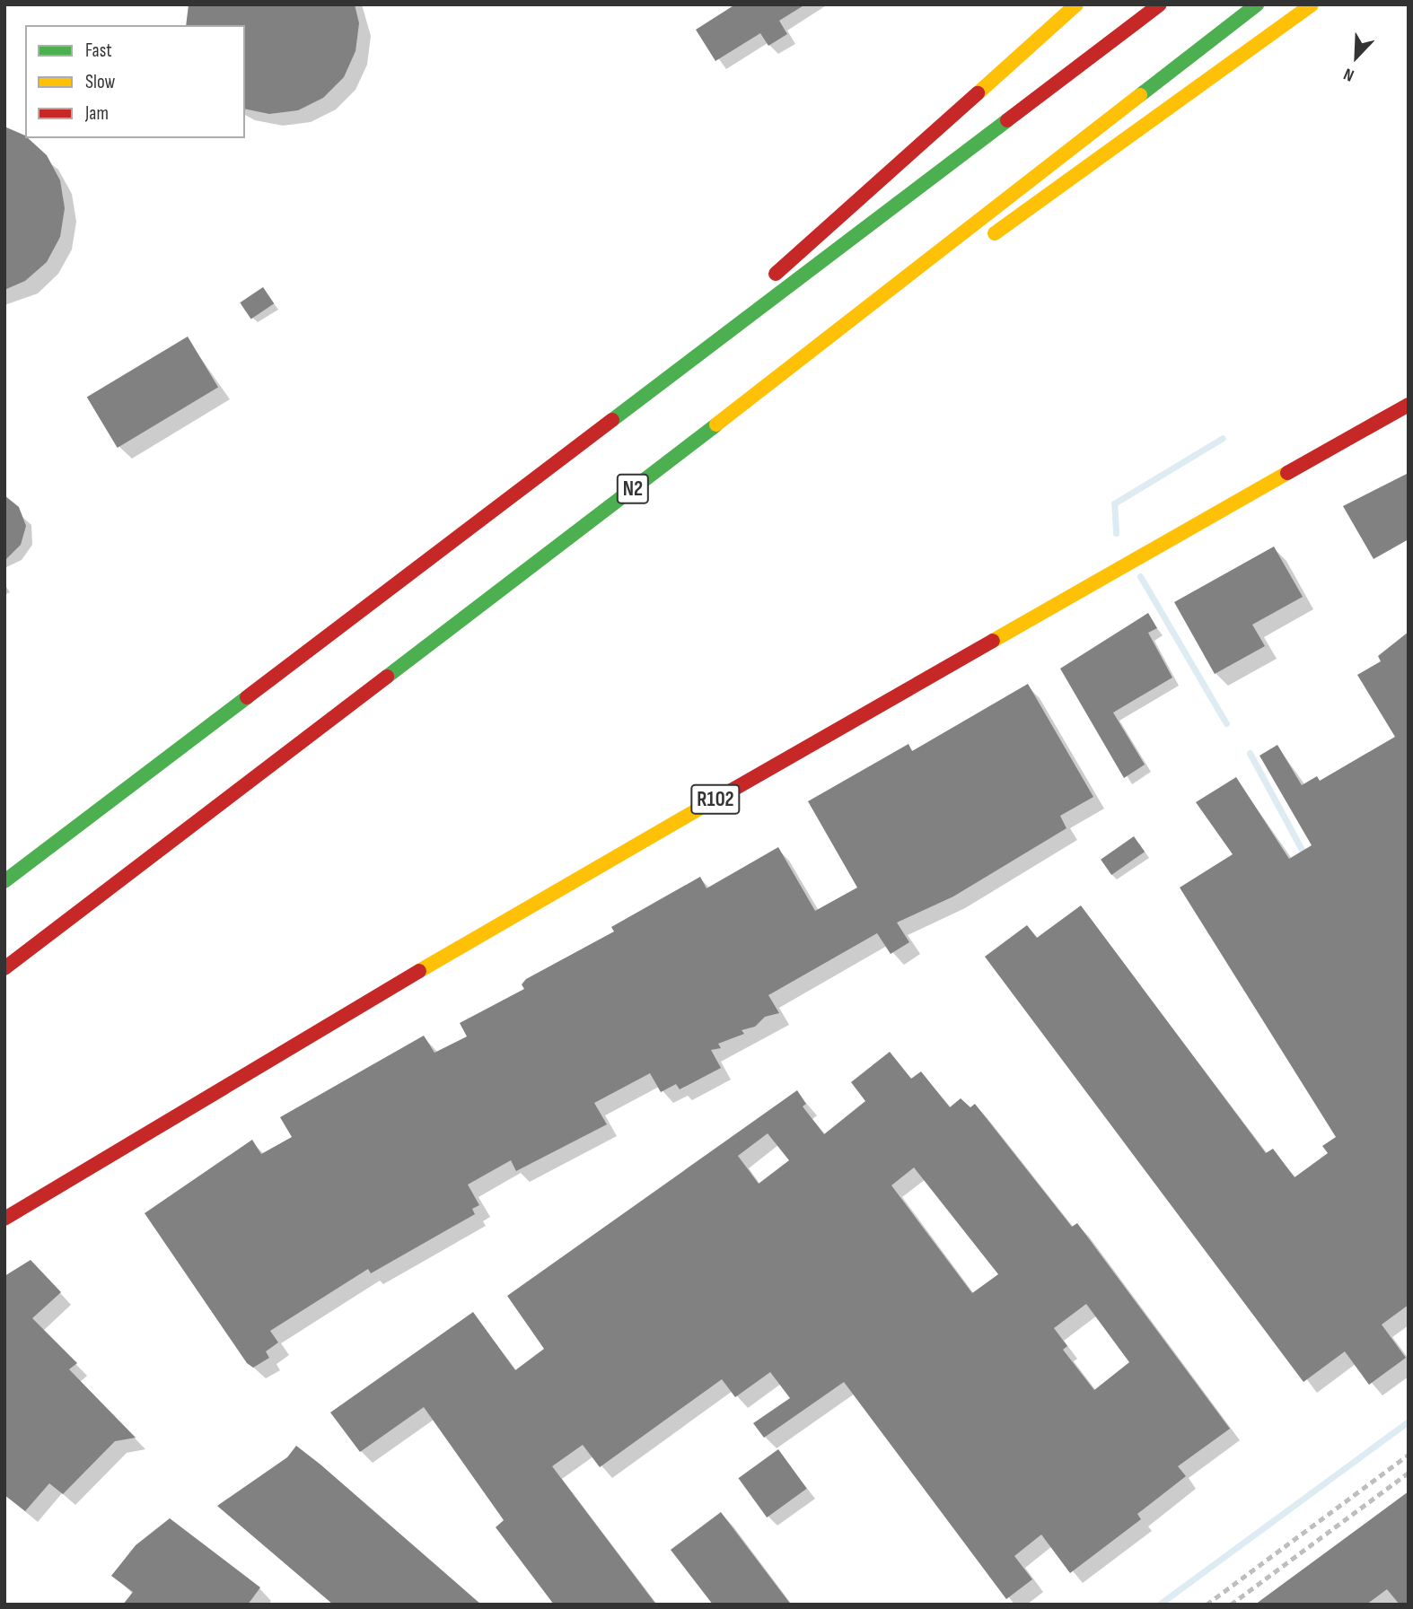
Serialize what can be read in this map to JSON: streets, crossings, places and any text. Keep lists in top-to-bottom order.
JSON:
{
  "streets": {
    "main road": ["N2", "R102"]
  },
  "legend": ["Fast", "Slow", "Jam"],
  "north": "bottom left"
}
